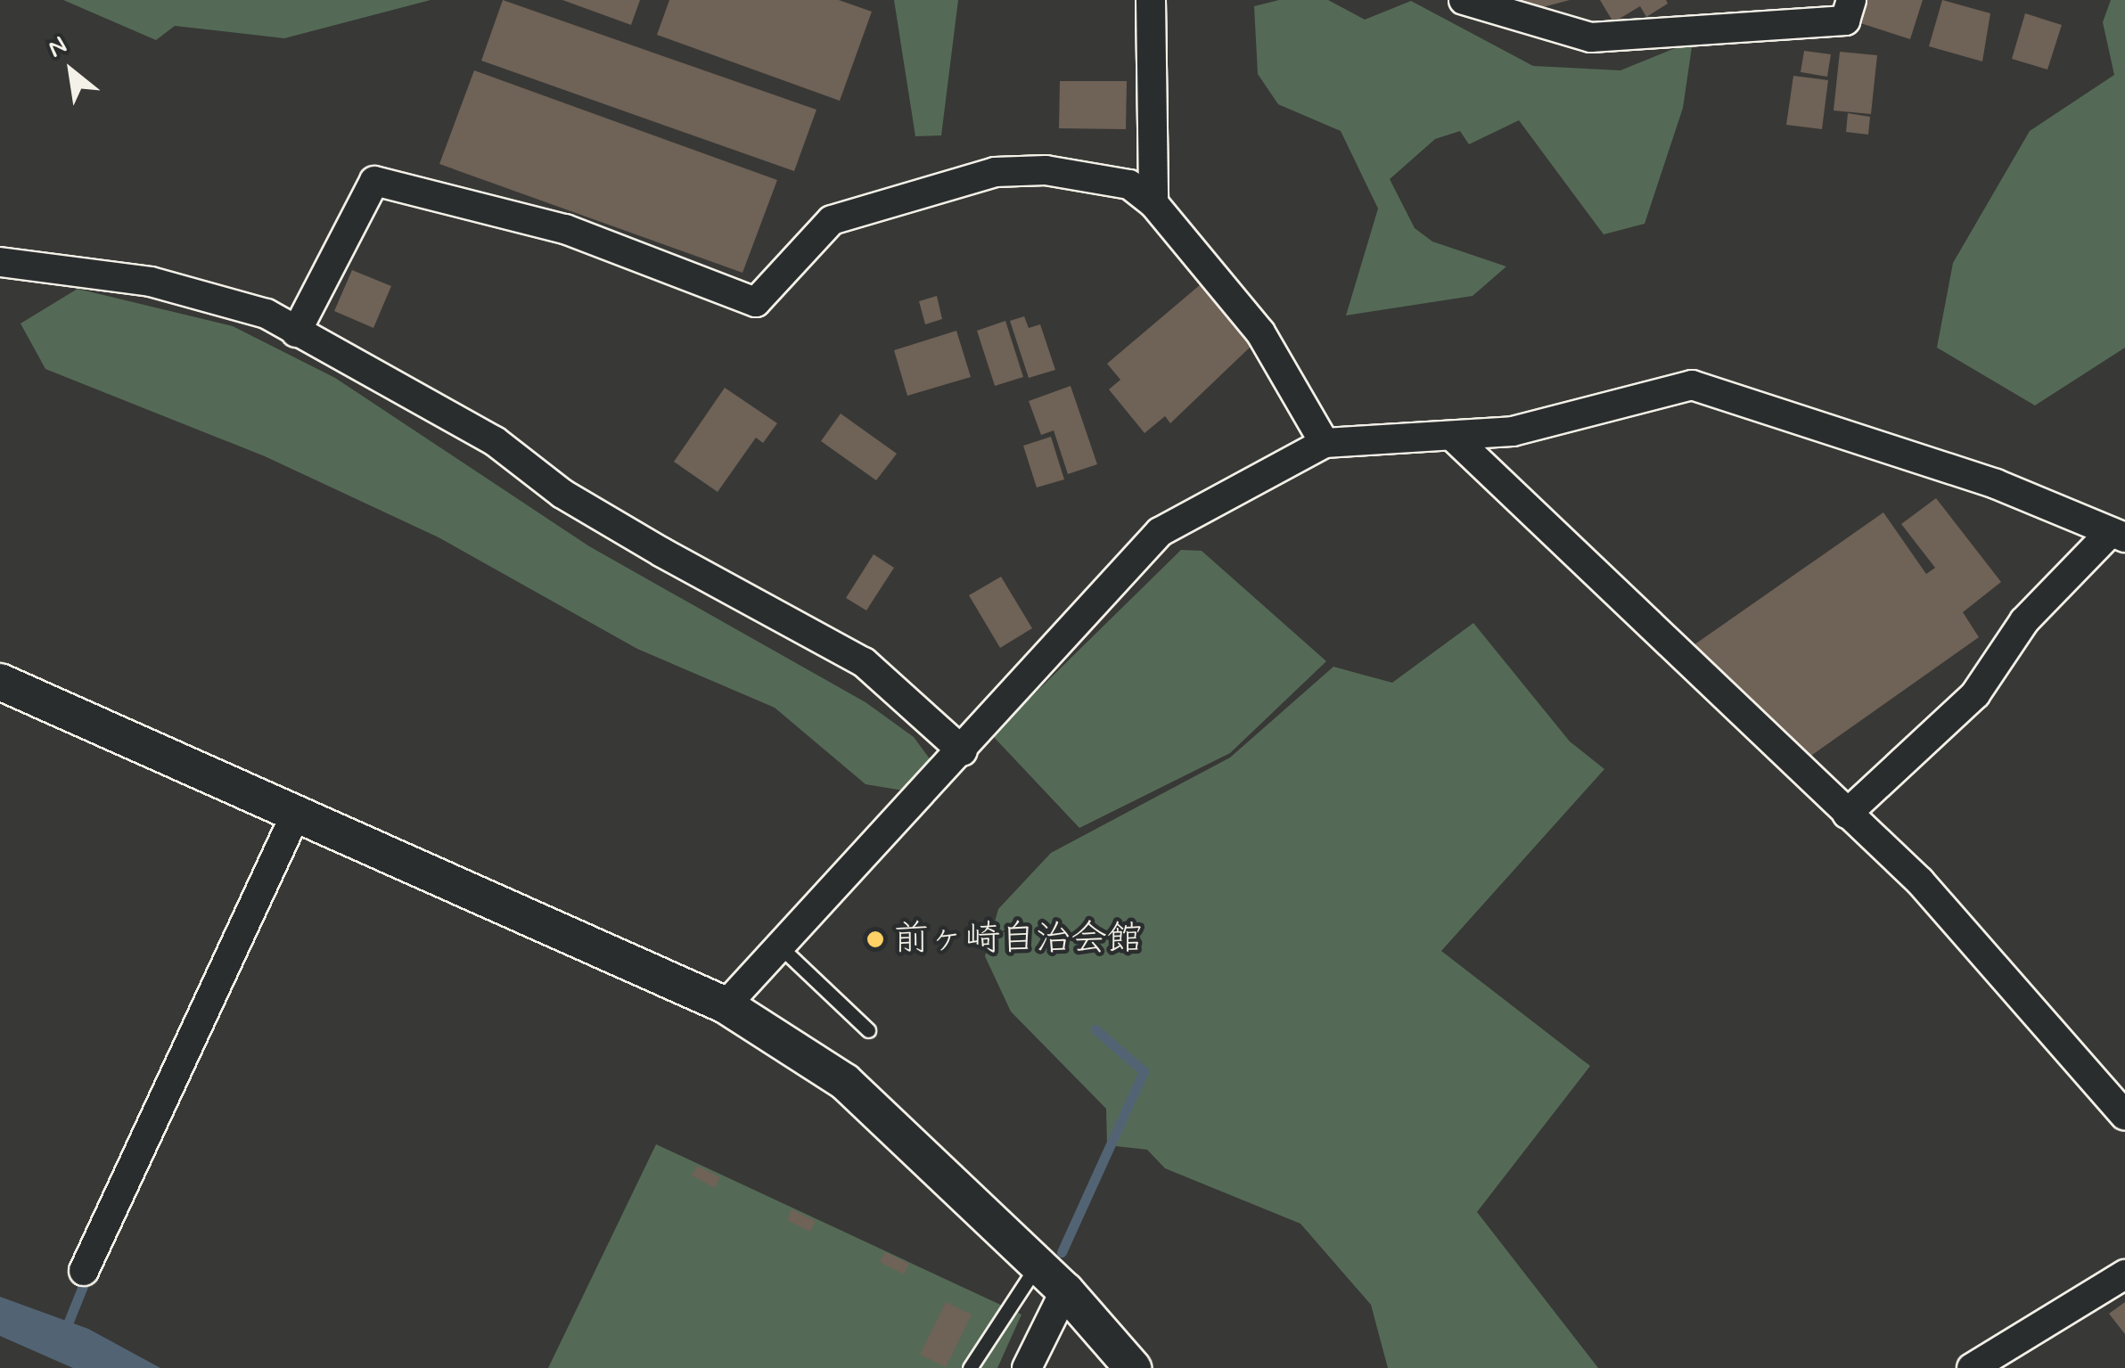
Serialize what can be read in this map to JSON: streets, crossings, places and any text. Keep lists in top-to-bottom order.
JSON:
{
  "places": ["前ヶ崎自治会館"],
  "north": "top left"
}
